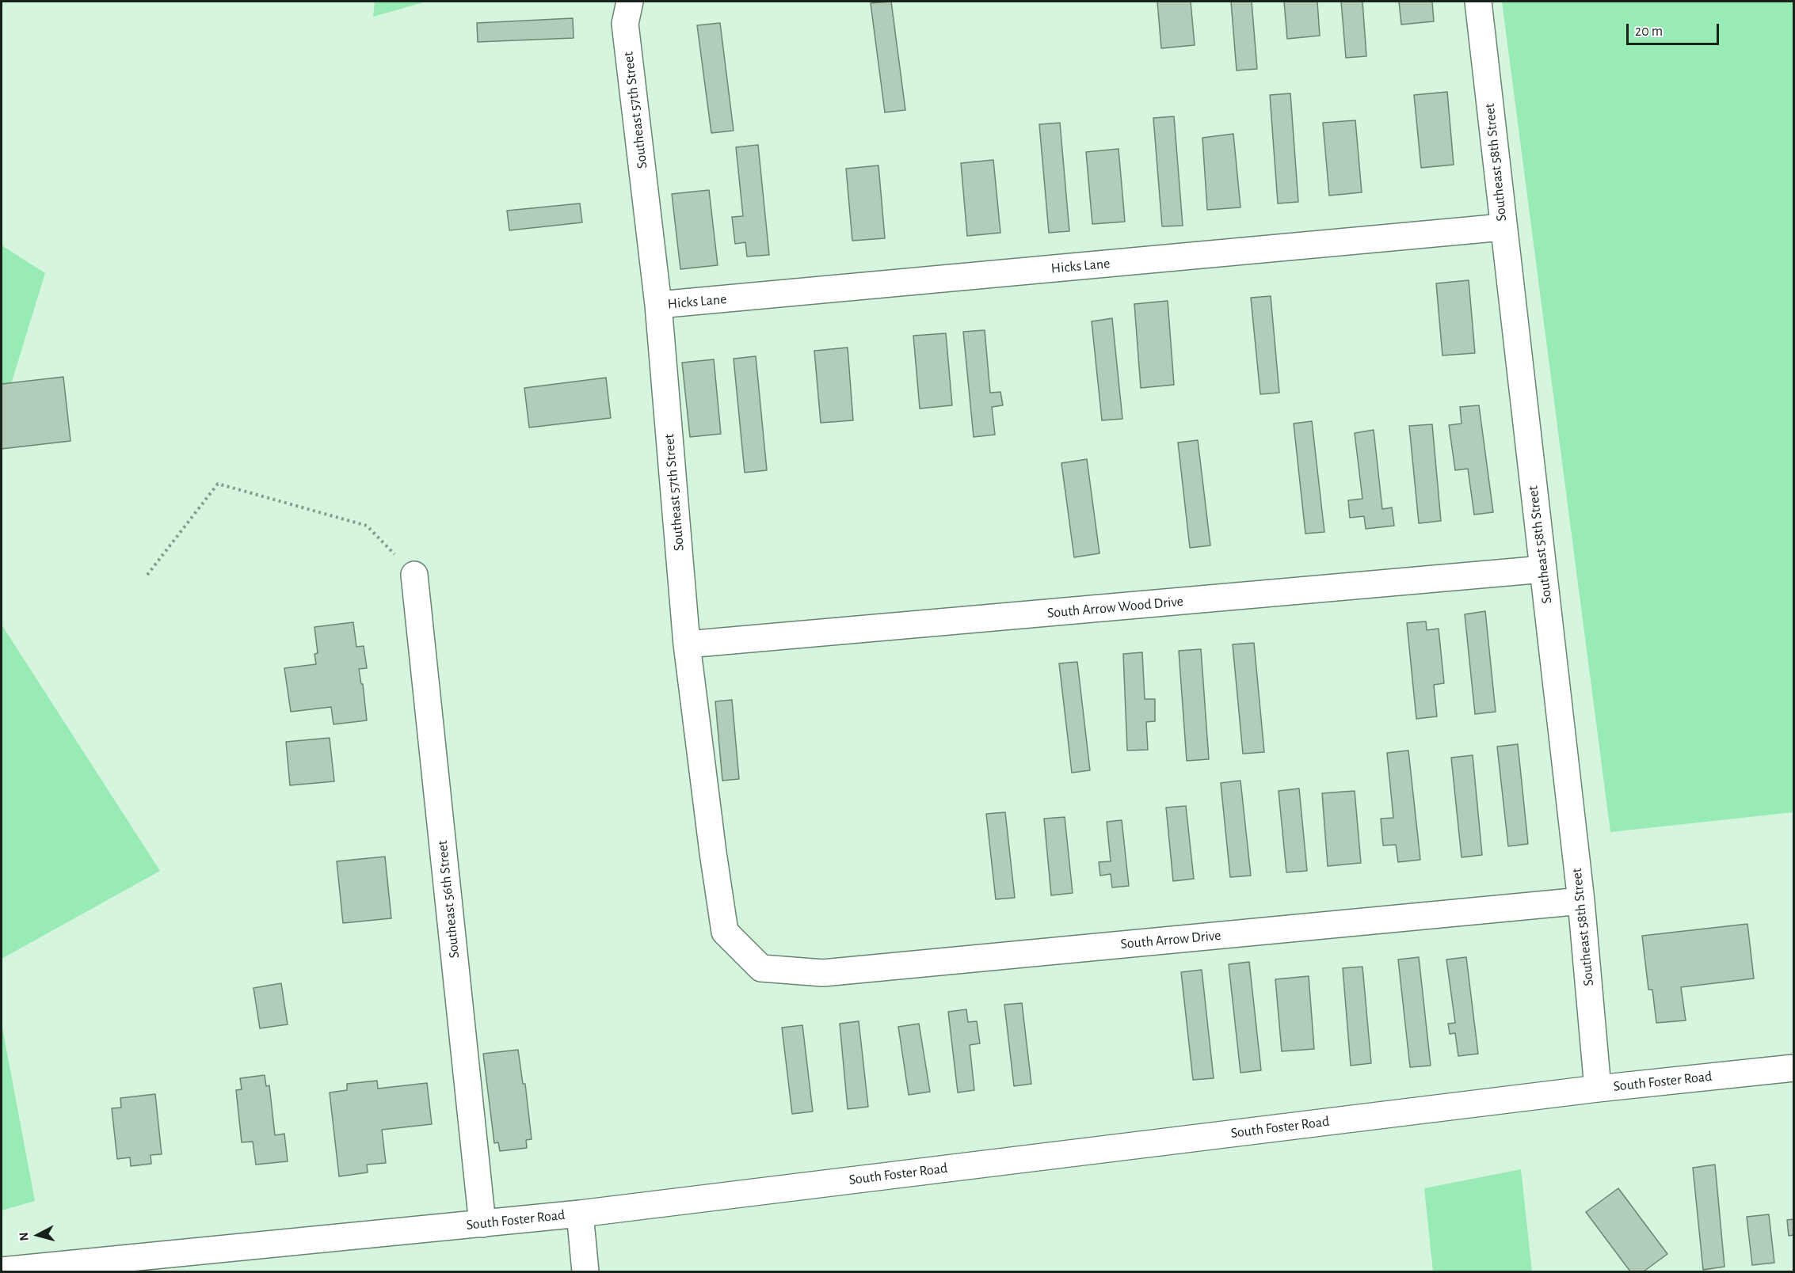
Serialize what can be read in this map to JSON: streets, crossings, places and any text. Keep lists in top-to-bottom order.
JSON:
{
  "streets": {
    "street": [
      "Southeast 57th Street",
      "Southeast 58th Street",
      "Hicks Lane",
      "South Arrow Wood Drive",
      "Southeast 56th Street",
      "South Arrow Drive",
      "South Foster Road"
    ]
  },
  "crossings": [
    ["Southeast 57th Street", "Hicks Lane"],
    ["Southeast 57th Street", "South Arrow Wood Drive"],
    ["Southeast 57th Street", "South Arrow Drive"],
    ["Southeast 58th Street", "Hicks Lane"],
    ["Southeast 58th Street", "South Arrow Wood Drive"],
    ["Southeast 58th Street", "South Arrow Drive"],
    ["Southeast 58th Street", "South Foster Road"],
    ["Southeast 56th Street", "South Foster Road"]
  ],
  "scale_bar": "20 m",
  "north": "left"
}
